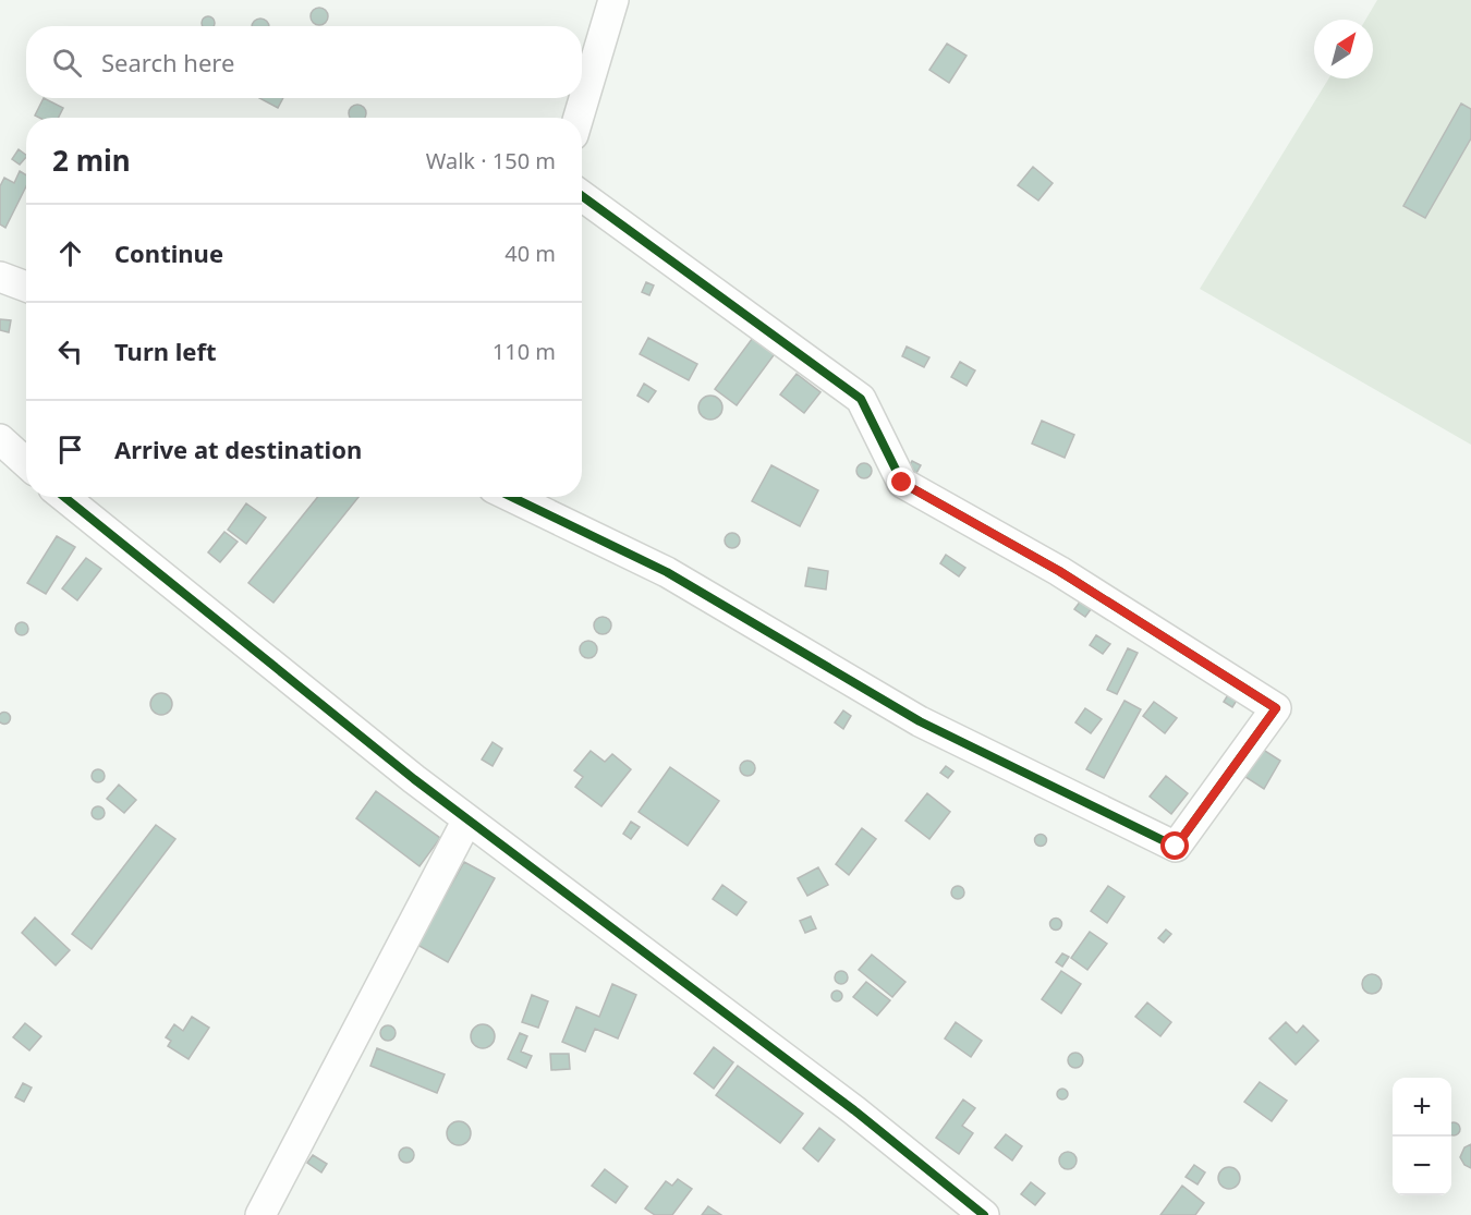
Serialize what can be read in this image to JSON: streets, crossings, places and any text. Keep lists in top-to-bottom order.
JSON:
{
  "north": "top right",
  "page": {
    "search": "Search here",
    "heading": ["2 min", "Walk · 150 m"],
    "list": [
      ["Continue", "40 m"],
      ["Turn left", "110 m"],
      "Arrive at destination"
    ],
    "map_buttons": ["+", "−"]
  }
}
